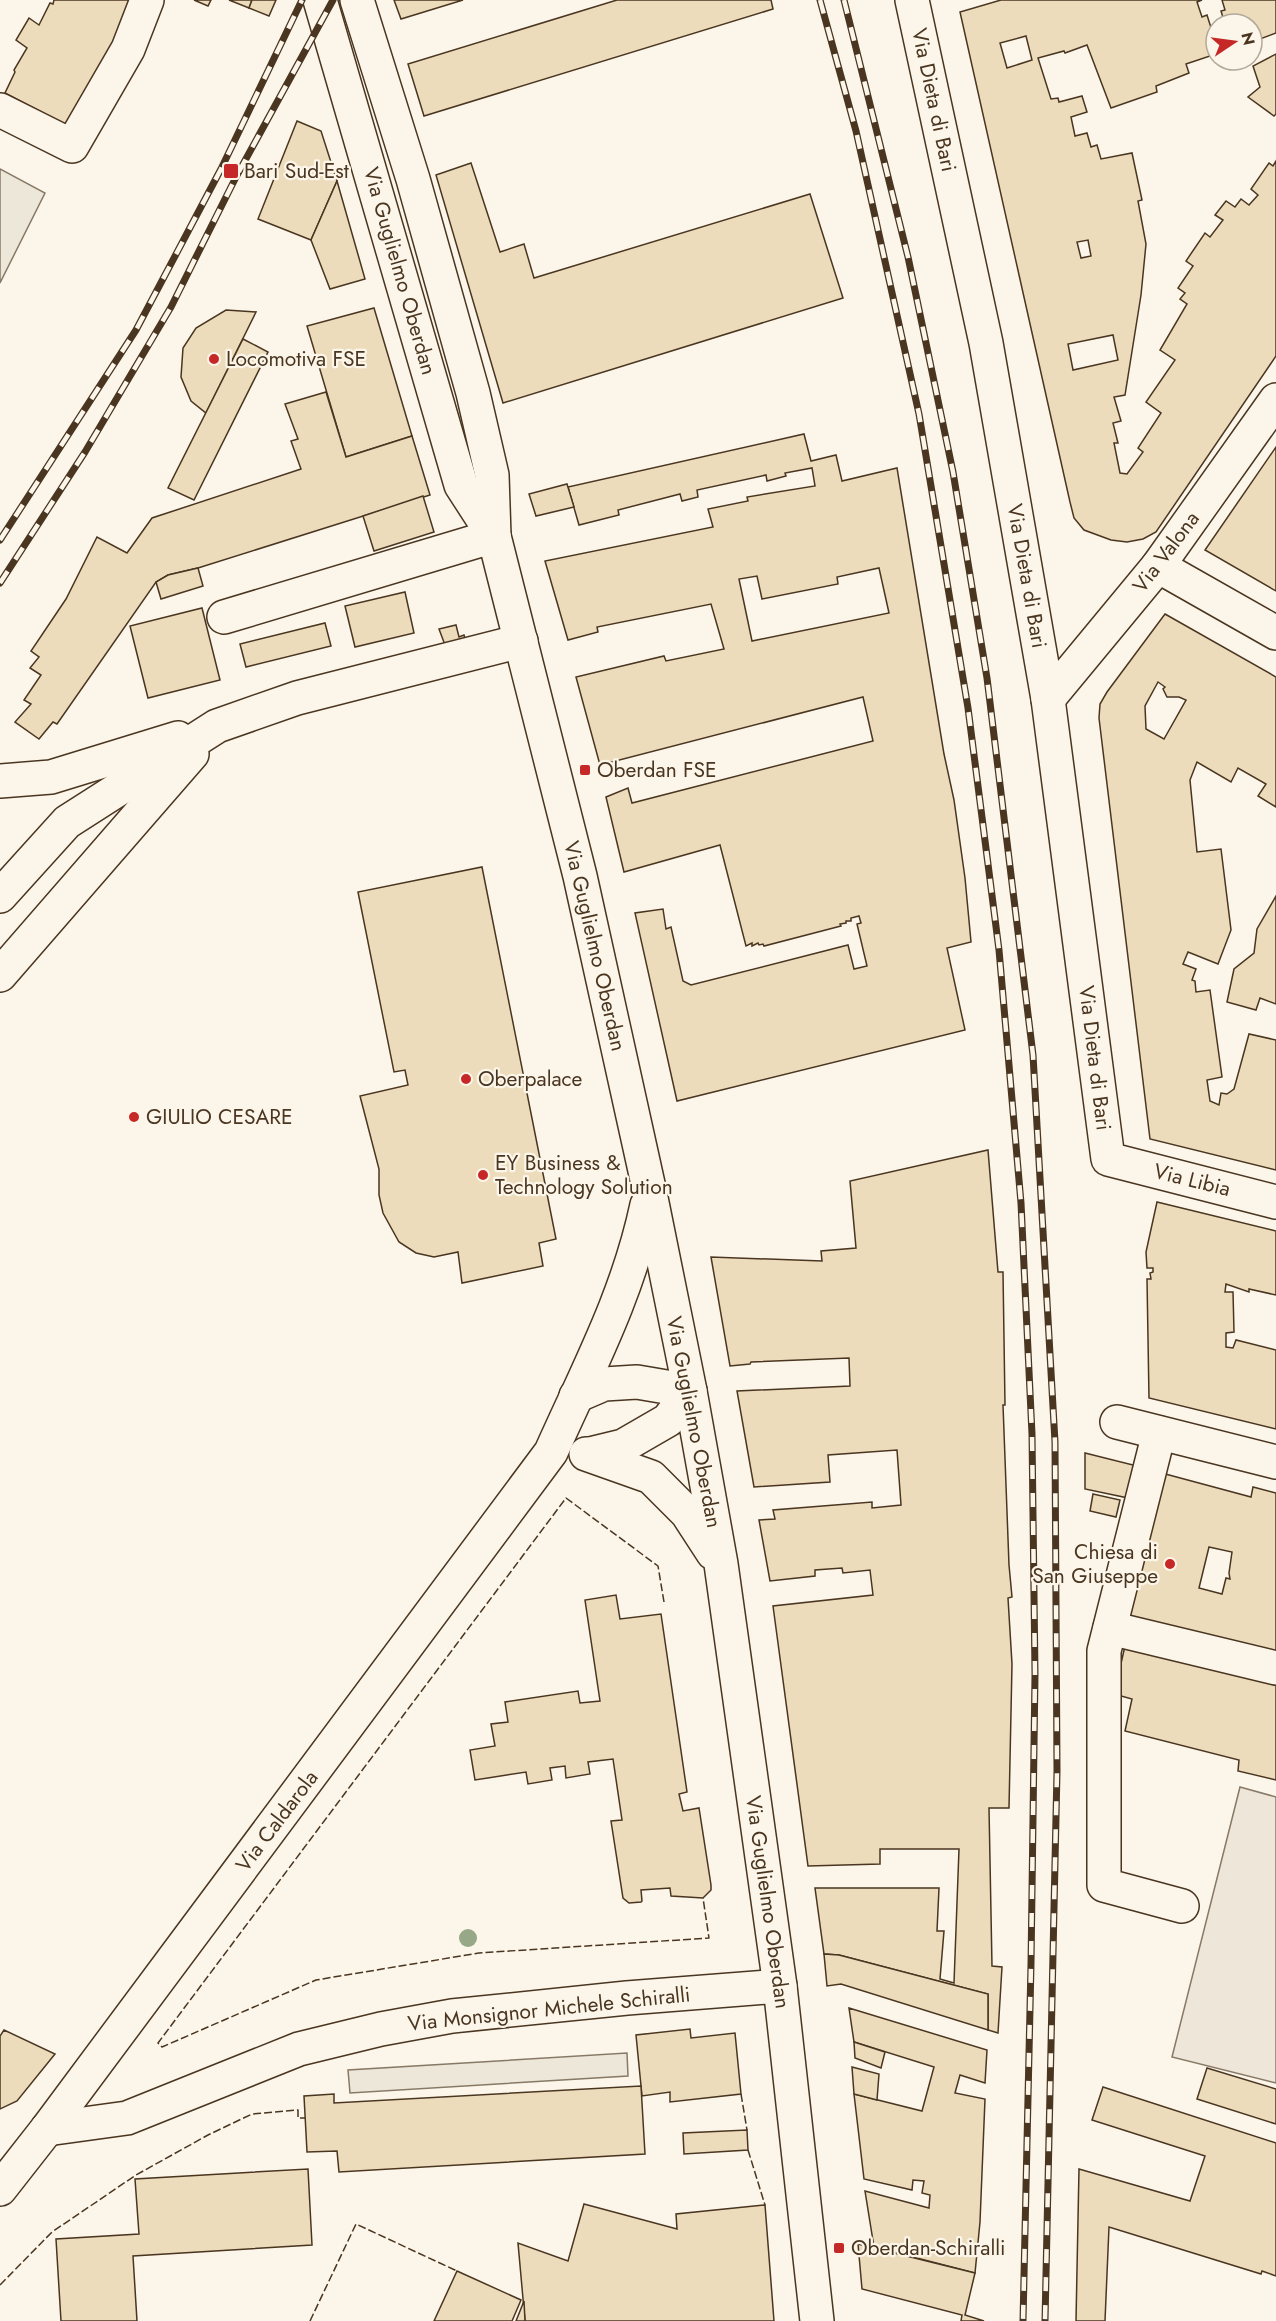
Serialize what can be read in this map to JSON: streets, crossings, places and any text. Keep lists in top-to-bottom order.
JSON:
{
  "streets": {
    "main road": [
      "Via Dieta di Bari",
      "Via Guglielmo Oberdan",
      "Via Valona",
      "Via Libia",
      "Via Caldarola",
      "Via Monsignor Michele Schiralli"
    ]
  },
  "crossings": [
    ["Via Dieta di Bari", "Via Valona"],
    ["Via Dieta di Bari", "Via Libia"],
    ["Via Guglielmo Oberdan", "Via Caldarola"],
    ["Via Guglielmo Oberdan", "Via Monsignor Michele Schiralli"],
    ["Via Caldarola", "Via Monsignor Michele Schiralli"]
  ],
  "places": {
    "transit": ["Bari Sud-Est", "Oberdan FSE", "Oberdan-Schiralli"],
    "other": [
      "Locomotiva FSE",
      "Oberpalace",
      "GIULIO CESARE",
      "EY Business & Technology Solution",
      "Chiesa di San Giuseppe"
    ]
  },
  "north": "right"
}
